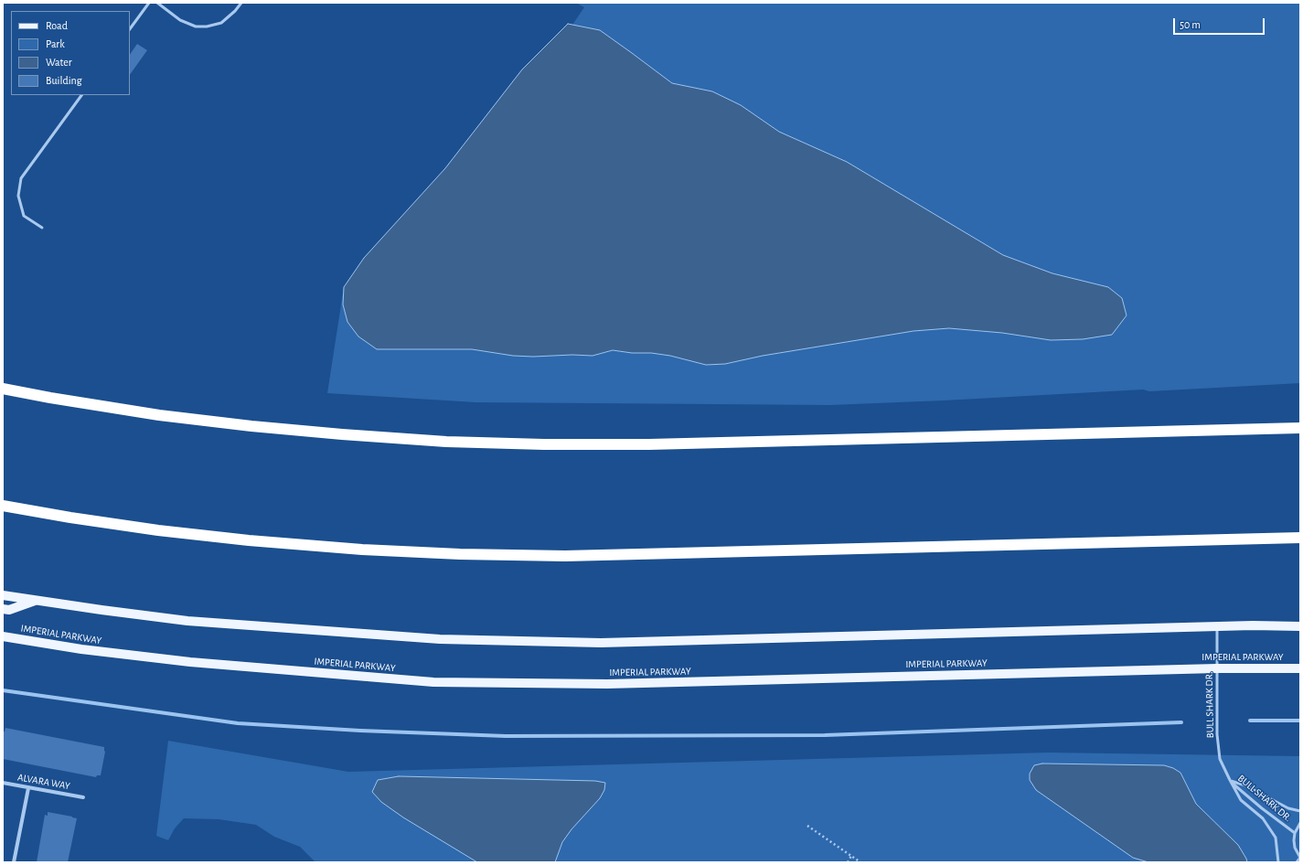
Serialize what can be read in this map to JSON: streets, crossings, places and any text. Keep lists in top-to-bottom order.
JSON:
{
  "streets": {
    "main road": ["IMPERIAL PARKWAY"],
    "street": ["ALVARA WAY"],
    "lane": ["BULL SHARK DR."]
  },
  "crossings": [
    ["IMPERIAL PARKWAY", "BULL SHARK DR."]
  ],
  "legend": [
    "Road",
    "Park",
    "Water",
    "Building"
  ],
  "scale_bar": "50 m"
}
